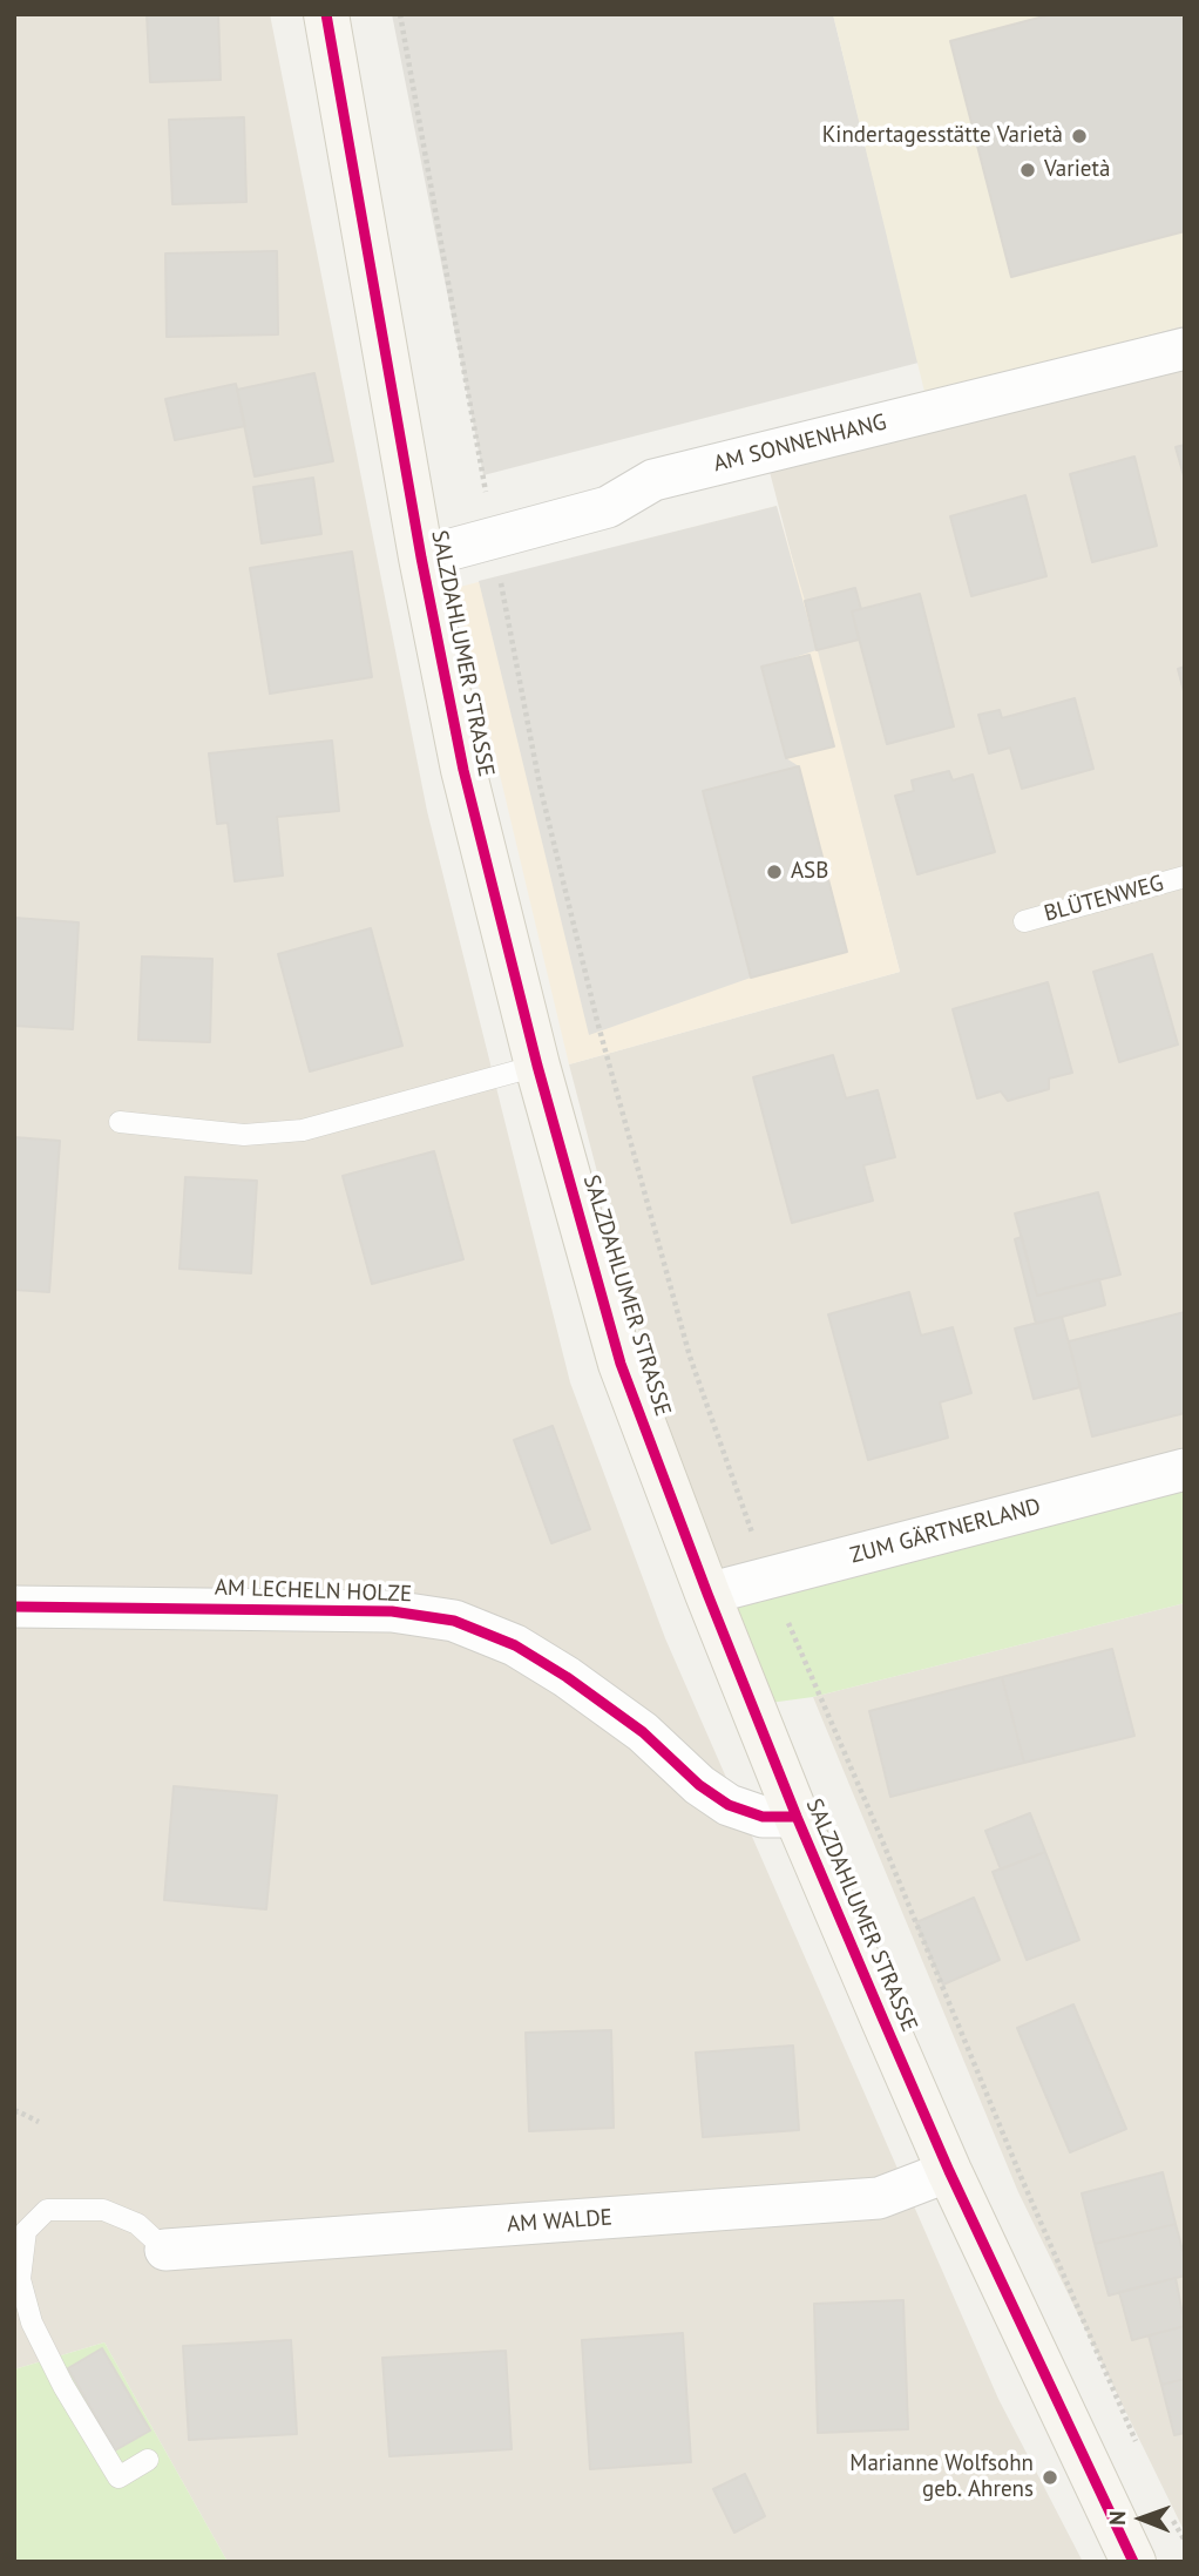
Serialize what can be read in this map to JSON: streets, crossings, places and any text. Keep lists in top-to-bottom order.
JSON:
{
  "streets": {
    "main road": ["SALZDAHLUMER STRASSE"],
    "street": [
      "AM SONNENHANG",
      "ZUM GÄRTNERLAND",
      "AM LECHELN HOLZE",
      "AM WALDE"
    ],
    "lane": ["BLÜTENWEG"]
  },
  "crossings": [
    ["AM SONNENHANG", "SALZDAHLUMER STRASSE"],
    ["SALZDAHLUMER STRASSE", "ZUM GÄRTNERLAND"],
    ["SALZDAHLUMER STRASSE", "AM LECHELN HOLZE"],
    ["SALZDAHLUMER STRASSE", "AM WALDE"]
  ],
  "places": [
    "Kindertagesstätte Varietà",
    "Varietà",
    "ASB",
    "Marianne Wolfsohn geb. Ahrens"
  ],
  "north": "left"
}
